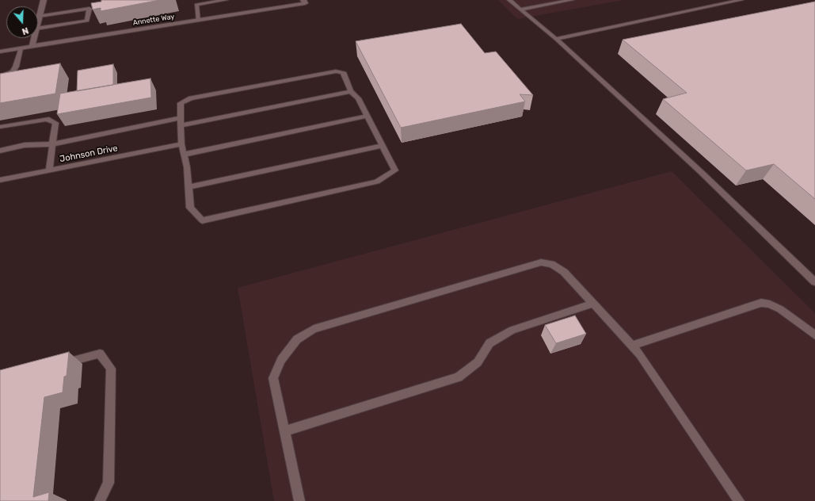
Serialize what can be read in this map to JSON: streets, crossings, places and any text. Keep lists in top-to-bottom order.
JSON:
{
  "streets": {
    "street": ["Annette Way"],
    "lane": ["Johnson Drive"]
  },
  "north": "bottom"
}
